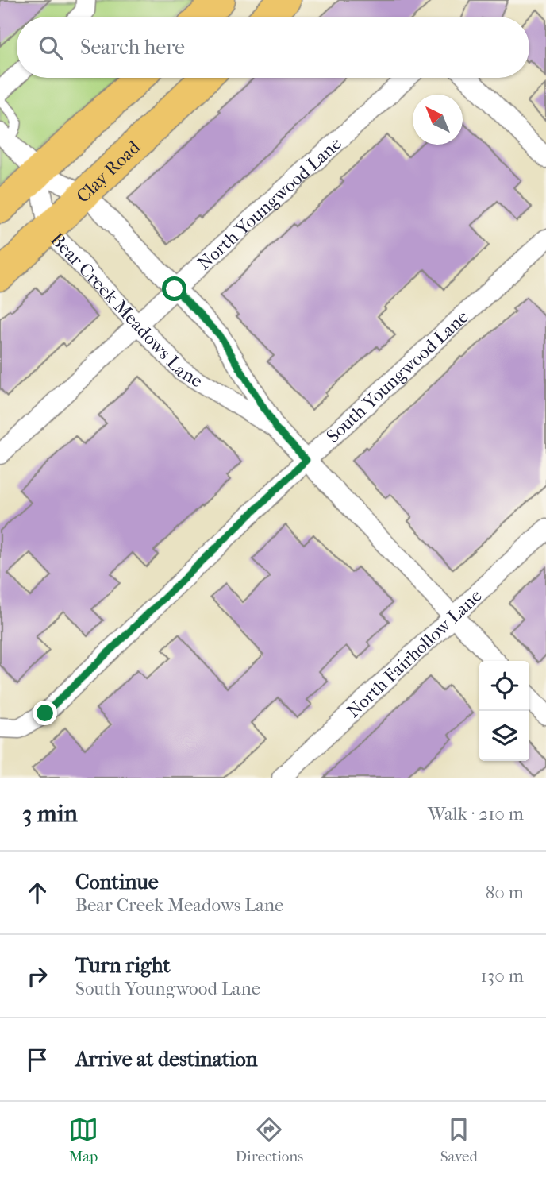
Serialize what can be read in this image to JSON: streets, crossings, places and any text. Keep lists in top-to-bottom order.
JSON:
{
  "streets": {
    "main road": ["Clay Road"],
    "street": [
      "North Youngwood Lane",
      "Bear Creek Meadows Lane",
      "South Youngwood Lane",
      "North Fairhollow Lane"
    ]
  },
  "crossings": [
    ["Clay Road", "Bear Creek Meadows Lane"],
    ["North Youngwood Lane", "Bear Creek Meadows Lane"],
    ["Bear Creek Meadows Lane", "South Youngwood Lane"],
    ["Bear Creek Meadows Lane", "North Fairhollow Lane"]
  ],
  "north": "top left",
  "page": {
    "search": "Search here",
    "heading": ["3 min", "Walk · 210 m"],
    "list": [
      ["Continue", "Bear Creek Meadows Lane", "80 m"],
      ["Turn right", "South Youngwood Lane", "130 m"],
      "Arrive at destination"
    ],
    "nav": ["Map", "Directions", "Saved"]
  }
}
